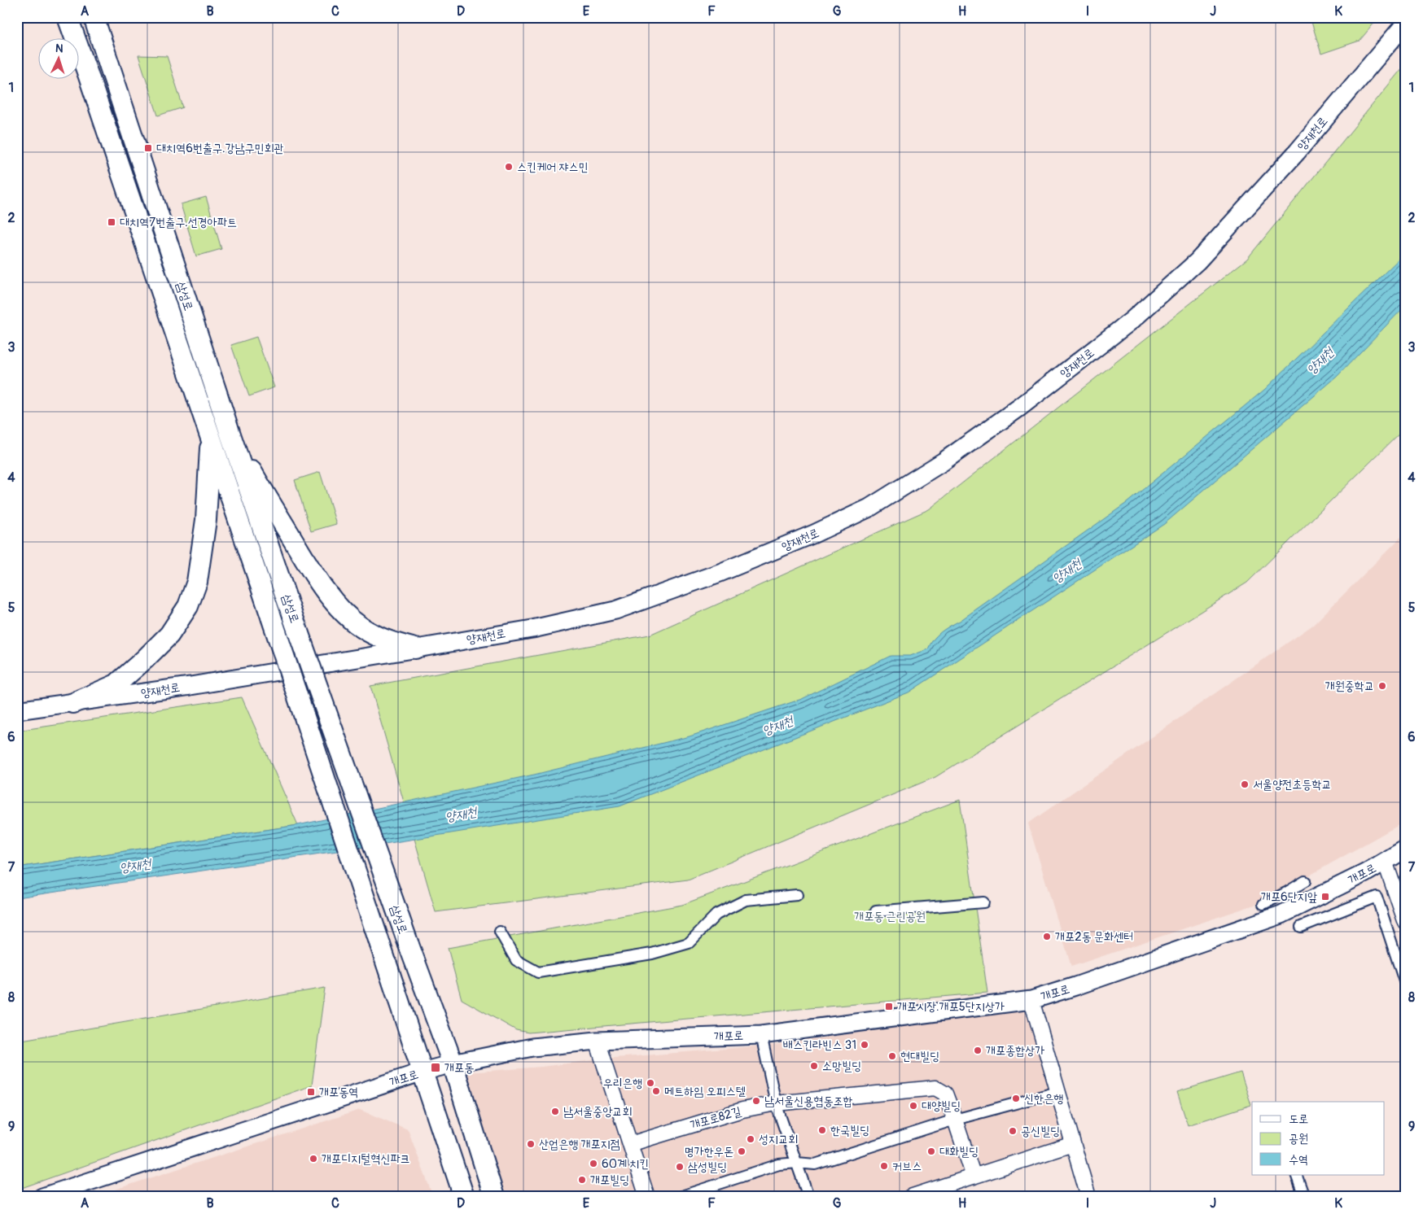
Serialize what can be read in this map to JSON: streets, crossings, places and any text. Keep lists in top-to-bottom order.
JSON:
{
  "streets": {
    "main road": ["삼성로"],
    "street": ["양재천로", "개포로", "개포로82길"]
  },
  "crossings": [
    ["삼성로", "개포로"]
  ],
  "water": ["양재천"],
  "parks": ["개포동 근린공원"],
  "places": {
    "transit": [
      "대치역6번출구.강남구민회관",
      "대치역7번출구.선경아파트",
      "개포6단지앞",
      "개포시장.개포5단지상가",
      "개포동",
      "개포동역"
    ],
    "other": [
      "스킨케어 쟈스민",
      "개원중학교",
      "서울양전초등학교",
      "개포2동 문화센터",
      "배스킨라빈스 31",
      "개포종합상가",
      "현대빌딩",
      "소망빌딩",
      "우리은행",
      "메트하임 오피스텔",
      "신한은행",
      "남서울신용협동조합",
      "대양빌딩",
      "남서울중앙교회",
      "한국빌딩",
      "공신빌딩",
      "성지교회",
      "산업은행 개포지점",
      "명가한우돈",
      "대화빌딩",
      "개포디지털혁신파크",
      "60계 치킨",
      "커브스",
      "삼성빌딩",
      "개포빌딩"
    ]
  },
  "legend": ["도로", "공원", "수역"],
  "north": "top",
  "grid": {
    "columns": [
      "A",
      "B",
      "C",
      "D",
      "E",
      "F",
      "G",
      "H",
      "I",
      "J",
      "K"
    ],
    "rows": [
      "1",
      "2",
      "3",
      "4",
      "5",
      "6",
      "7",
      "8",
      "9"
    ]
  }
}
